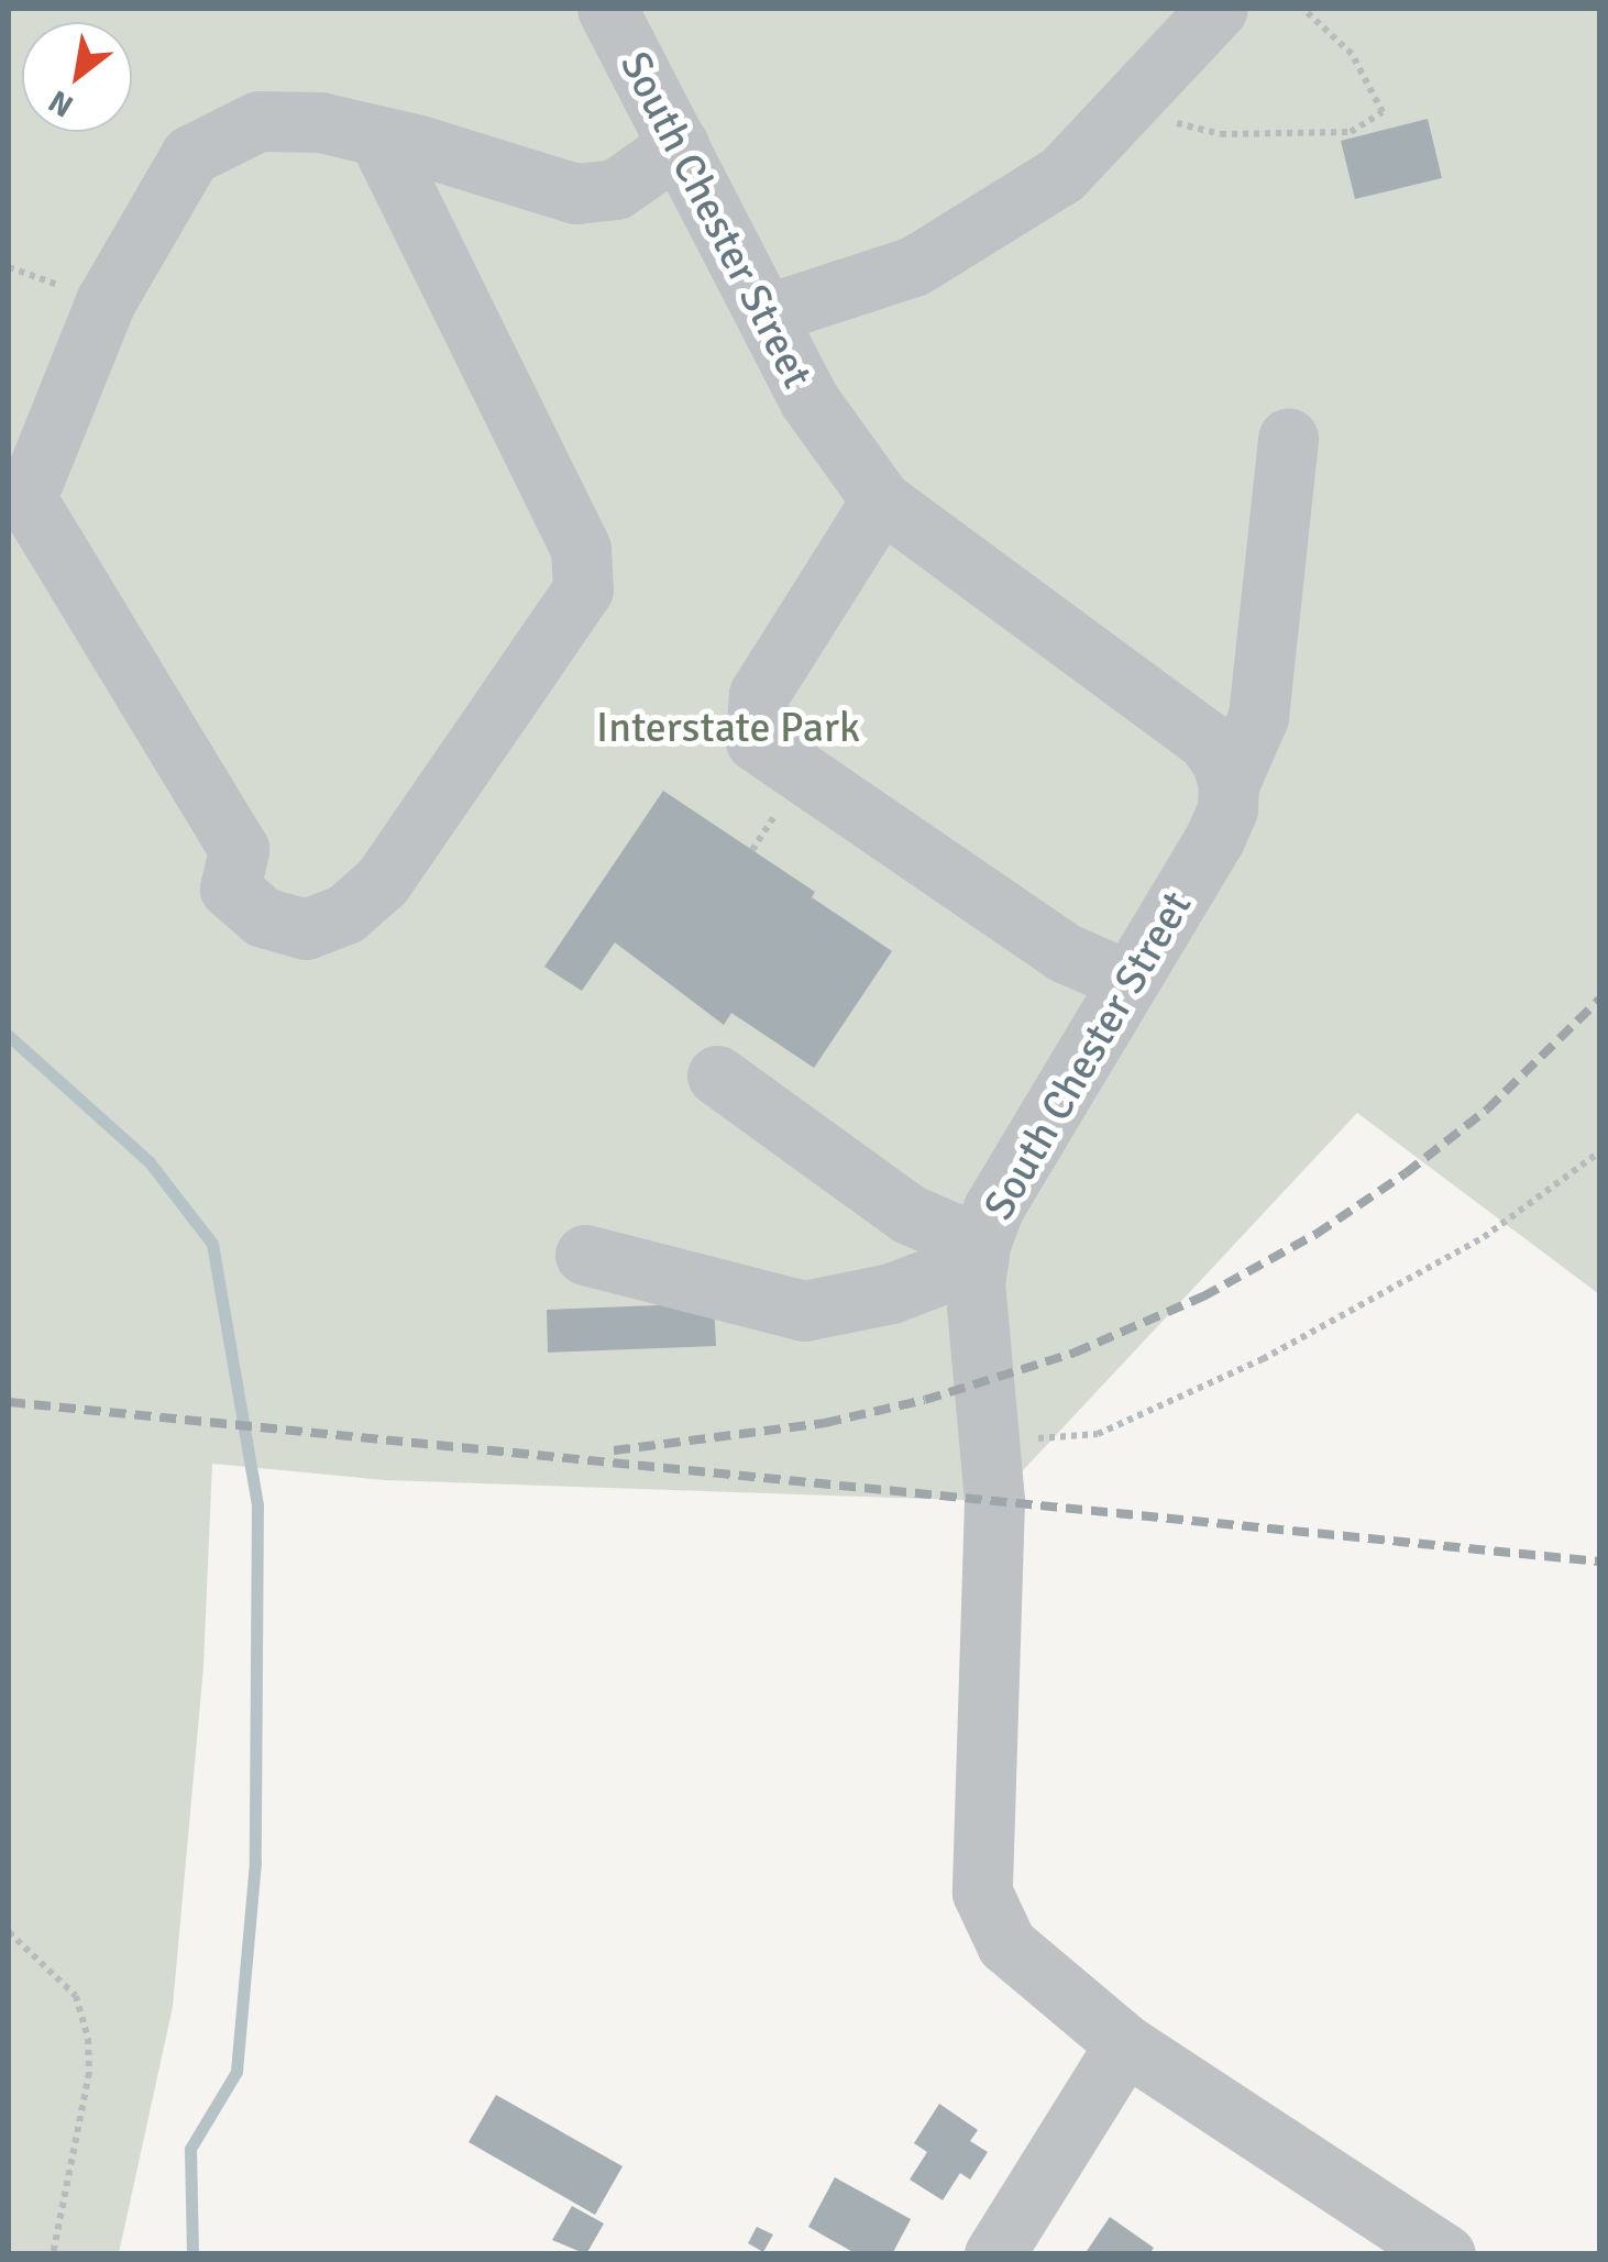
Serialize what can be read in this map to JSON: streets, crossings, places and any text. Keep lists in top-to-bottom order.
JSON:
{
  "streets": {
    "street": ["South Chester Street"]
  },
  "parks": ["Interstate Park"],
  "north": "bottom left"
}
